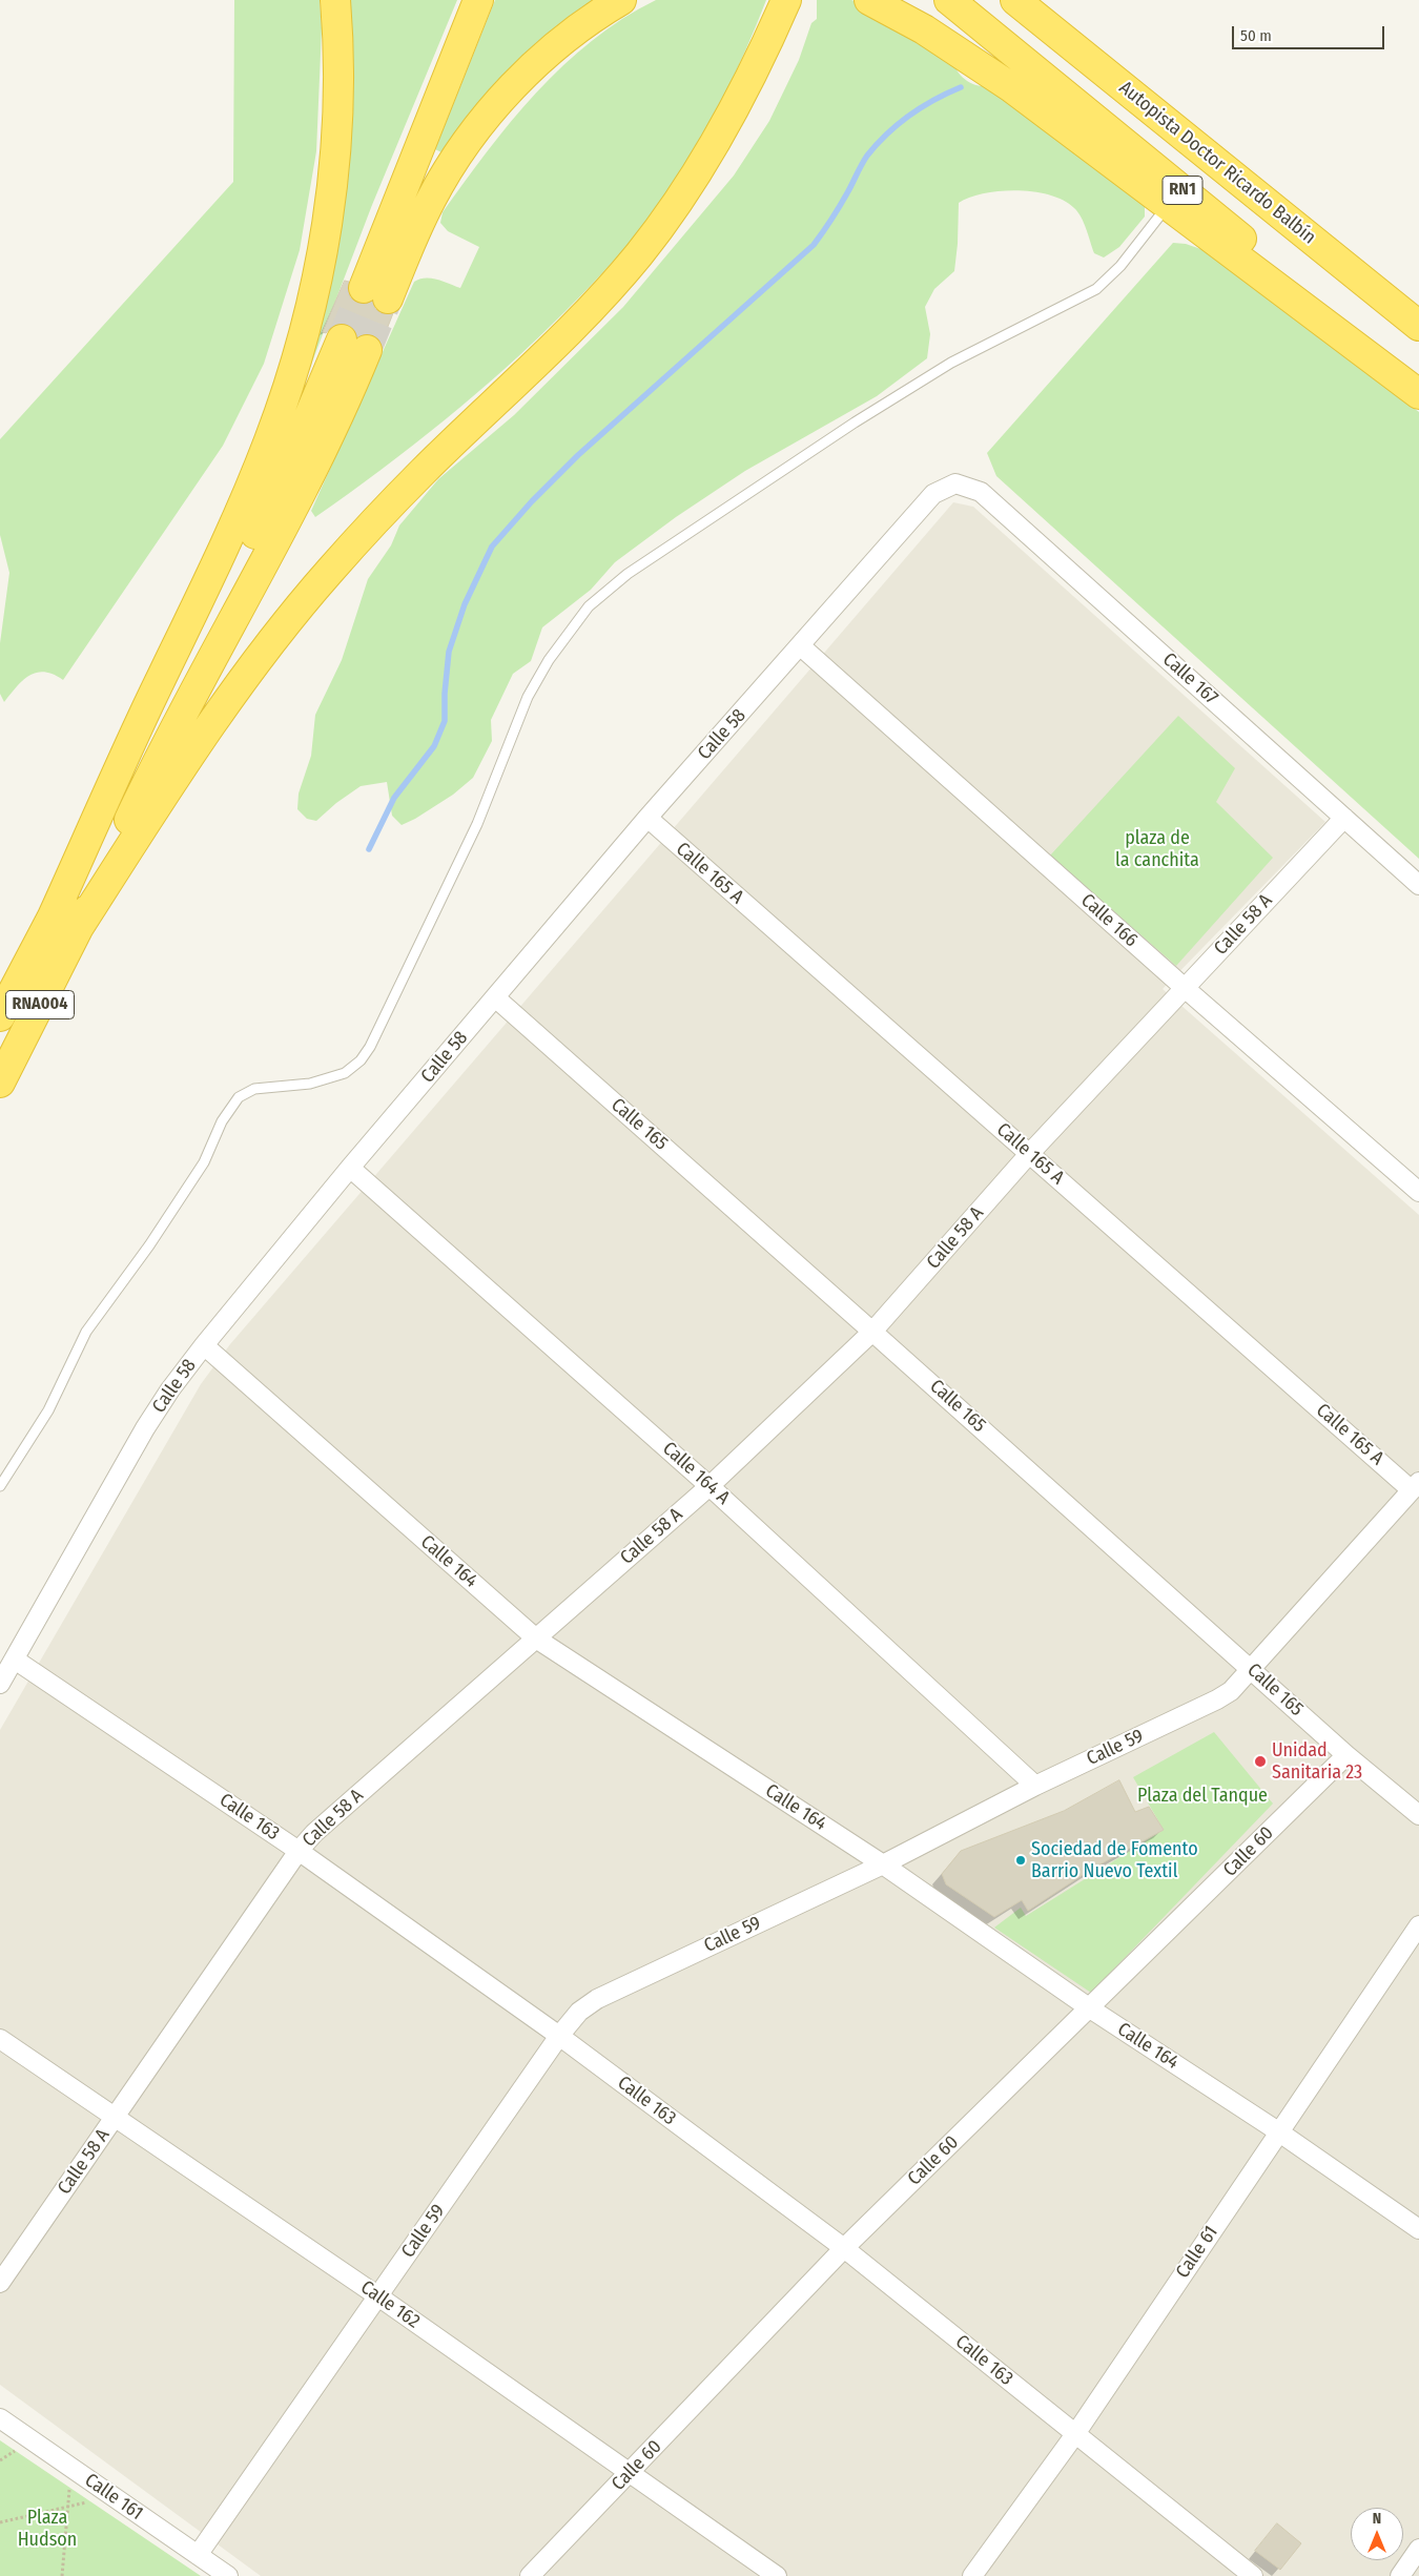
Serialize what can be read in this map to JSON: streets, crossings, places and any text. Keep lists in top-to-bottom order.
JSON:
{
  "streets": {
    "highway": ["Autopista Doctor Ricardo Balbín", "RN1", "RNA004"],
    "street": [
      "Calle 167",
      "Calle 58",
      "Calle 165 A",
      "Calle 166",
      "Calle 58 A",
      "Calle 165",
      "Calle 164 A",
      "Calle 164",
      "Calle 59",
      "Calle 163",
      "Calle 60",
      "Calle 61",
      "Calle 162",
      "Calle 161"
    ]
  },
  "crossings": [
    ["Calle 167", "Calle 58"],
    ["Calle 167", "Calle 58 A"],
    ["Calle 58", "Calle 165 A"],
    ["Calle 58", "Calle 166"],
    ["Calle 58", "Calle 165"],
    ["Calle 58", "Calle 164 A"],
    ["Calle 58", "Calle 164"],
    ["Calle 58", "Calle 163"],
    ["Calle 165 A", "Calle 58 A"],
    ["Calle 165 A", "Calle 59"],
    ["Calle 166", "Calle 58 A"],
    ["Calle 58 A", "Calle 165"],
    ["Calle 58 A", "Calle 164 A"],
    ["Calle 58 A", "Calle 164"],
    ["Calle 58 A", "Calle 163"],
    ["Calle 58 A", "Calle 162"],
    ["Calle 165", "Calle 59"],
    ["Calle 165", "Calle 60"],
    ["Calle 164 A", "Calle 59"],
    ["Calle 164", "Calle 59"],
    ["Calle 164", "Calle 60"],
    ["Calle 164", "Calle 61"],
    ["Calle 59", "Calle 163"],
    ["Calle 59", "Calle 162"],
    ["Calle 59", "Calle 161"],
    ["Calle 163", "Calle 60"],
    ["Calle 163", "Calle 61"],
    ["Calle 60", "Calle 162"]
  ],
  "parks": ["plaza de la canchita", "Plaza del Tanque", "Plaza Hudson"],
  "places": ["Unidad Sanitaria 23", "Sociedad de Fomento Barrio Nuevo Textil"],
  "scale_bar": "50 m",
  "north": "top"
}
